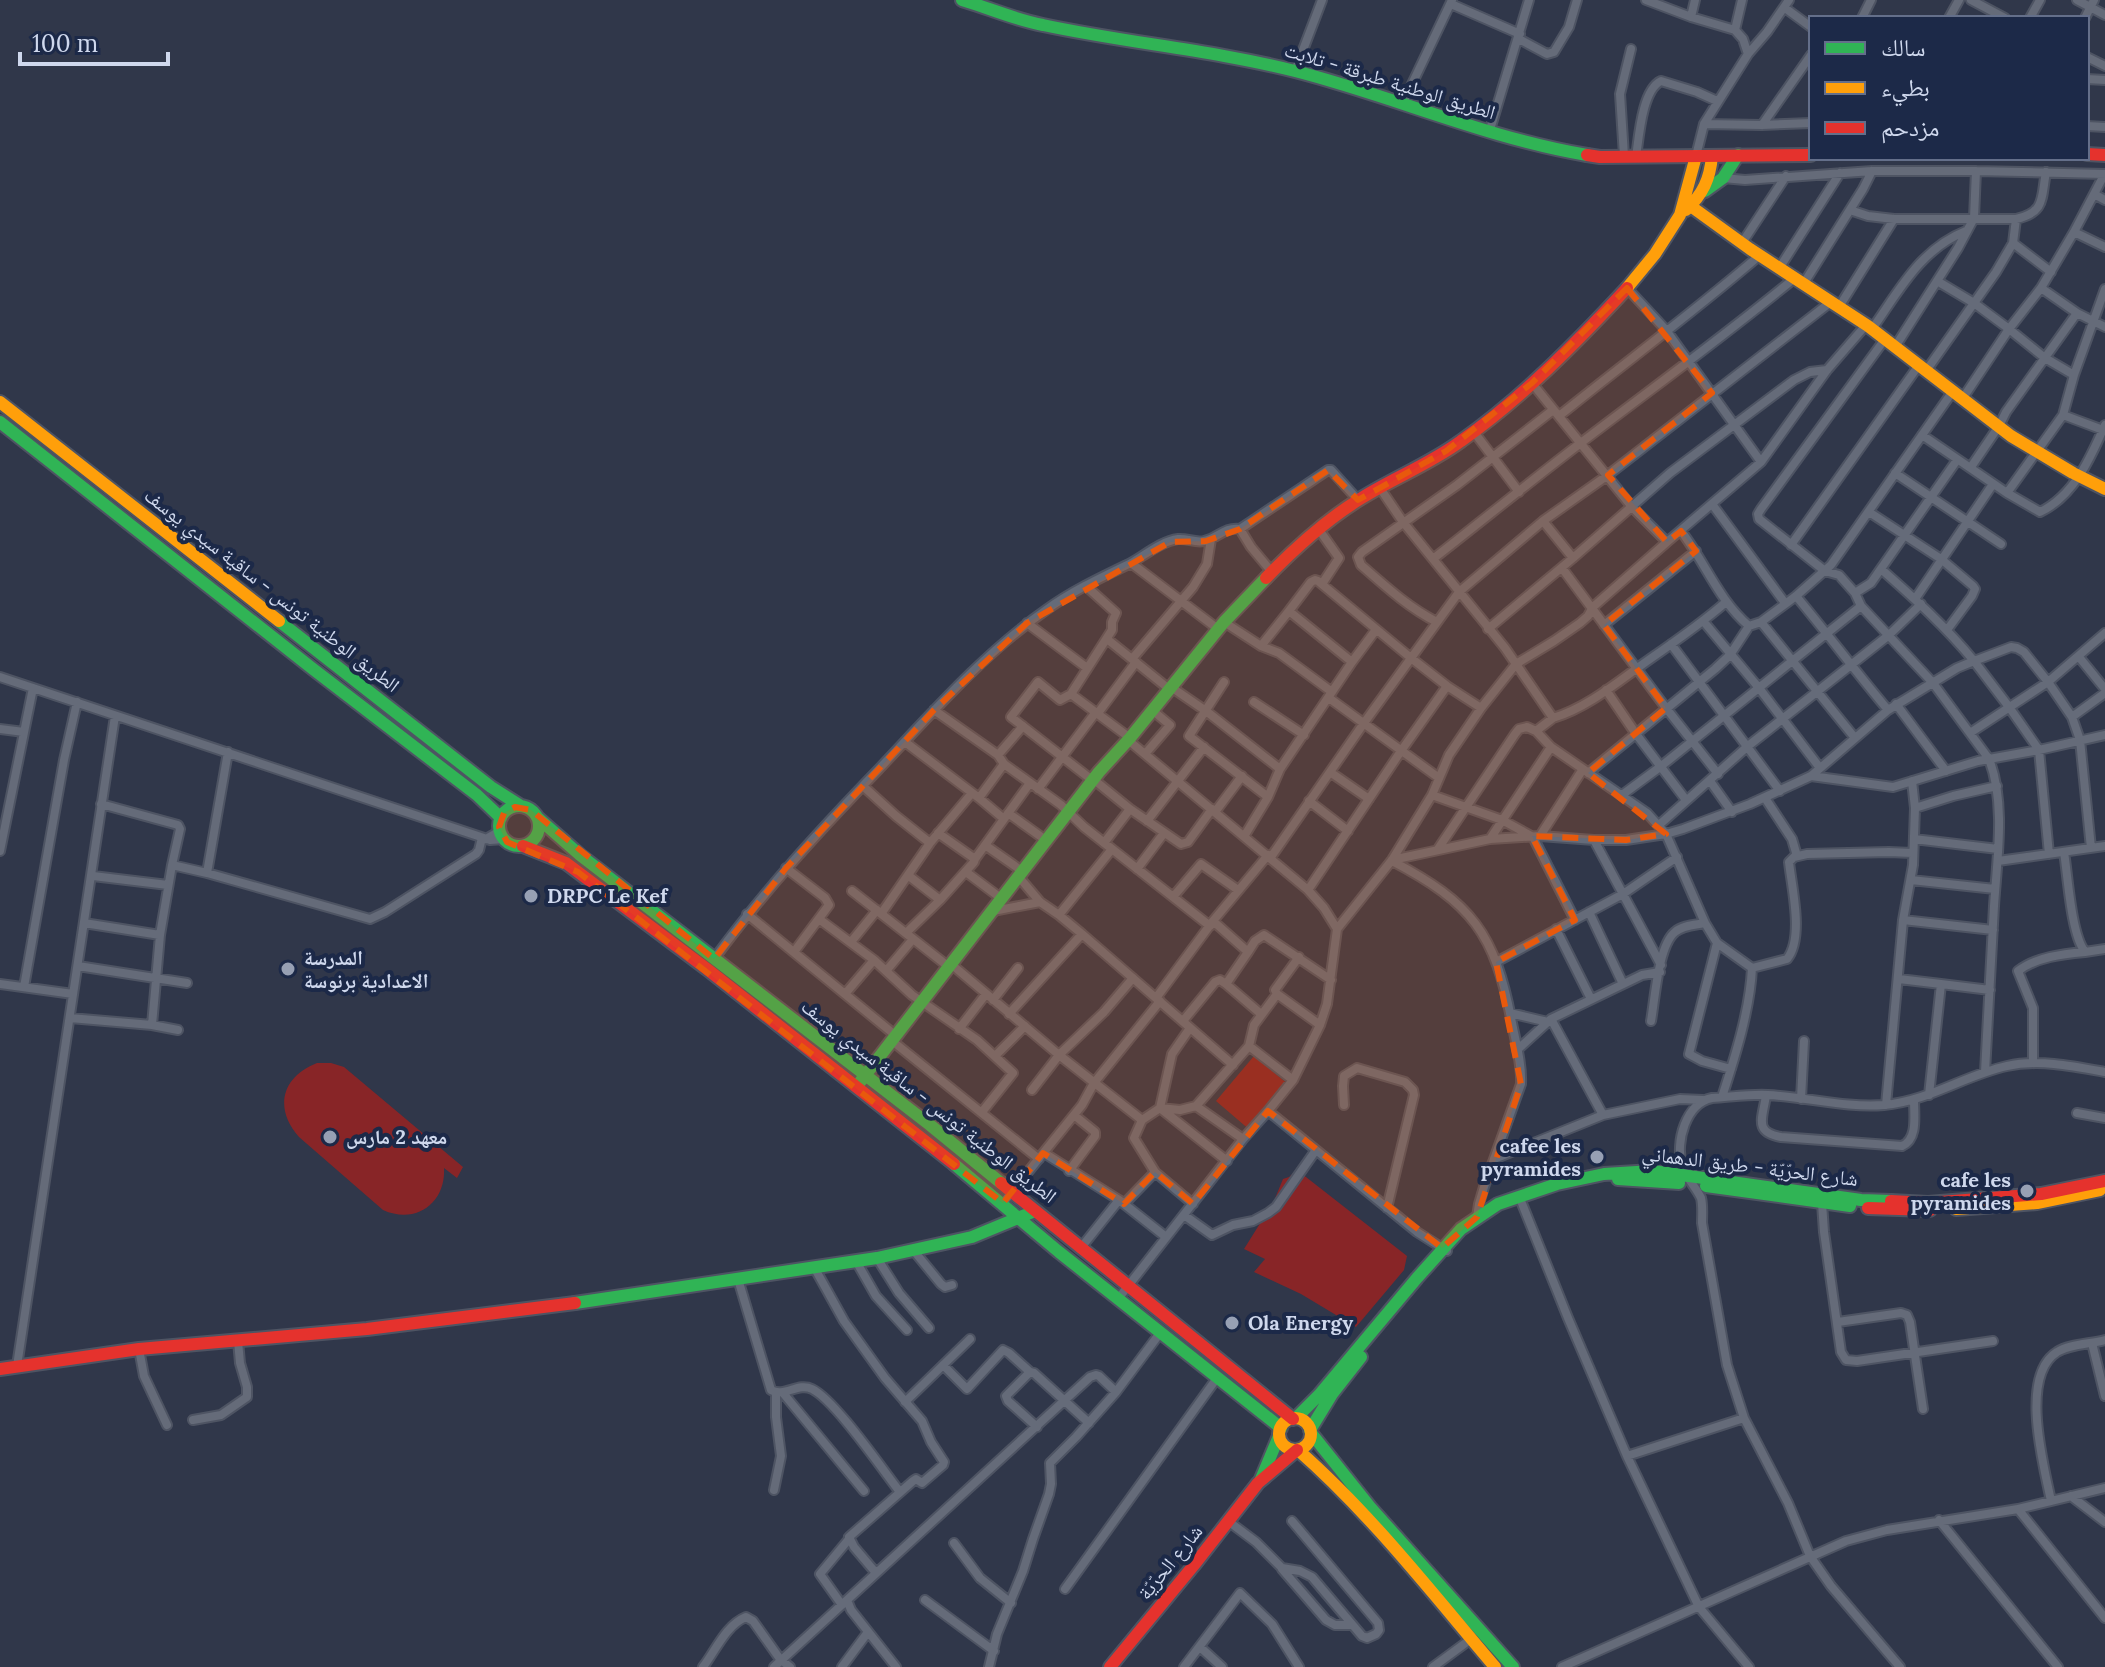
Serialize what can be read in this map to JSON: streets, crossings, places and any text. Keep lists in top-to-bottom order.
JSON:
{
  "streets": {
    "main road": [
      "الطريق الوطنية طبرقة - تلابت",
      "الطريق الوطنية تونس - ساقية سيدي يوسف",
      "شارع الحرّيّة - طريق الدهماني",
      "شارع الحرّيّة"
    ]
  },
  "crossings": [
    ["الطريق الوطنية تونس - ساقية سيدي يوسف", "شارع الحرّيّة - طريق الدهماني"],
    ["الطريق الوطنية تونس - ساقية سيدي يوسف", "شارع الحرّيّة"],
    ["شارع الحرّيّة - طريق الدهماني", "شارع الحرّيّة"]
  ],
  "places": [
    "DRPC Le Kef",
    "المدرسة الاعدادية برنوسة",
    "معهد 2 مارس",
    "cafee les pyramides",
    "cafe les pyramides",
    "Ola Energy"
  ],
  "legend": ["سالك", "بطيء", "مزدحم"],
  "scale_bar": "100 m"
}
